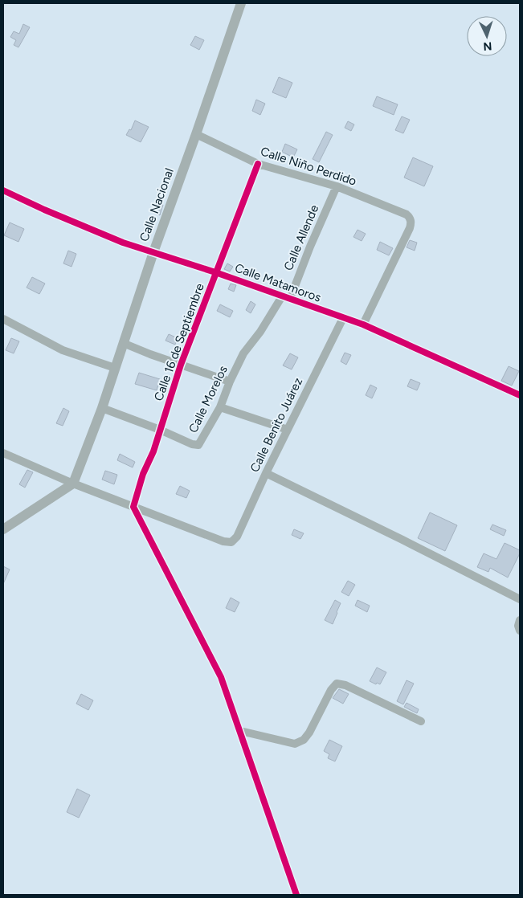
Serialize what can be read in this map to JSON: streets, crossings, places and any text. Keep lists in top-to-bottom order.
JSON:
{
  "streets": {
    "street": [
      "Calle Niño Perdido",
      "Calle Nacional",
      "Calle Allende",
      "Calle Matamoros",
      "Calle 16 de Septiembre",
      "Calle Morelos",
      "Calle Benito Juárez"
    ]
  },
  "crossings": [
    ["Calle Niño Perdido", "Calle Nacional"],
    ["Calle Niño Perdido", "Calle Allende"],
    ["Calle Niño Perdido", "Calle Matamoros"],
    ["Calle Niño Perdido", "Calle 16 de Septiembre"],
    ["Calle Nacional", "Calle Matamoros"],
    ["Calle Nacional", "Calle Morelos"],
    ["Calle Allende", "Calle Matamoros"],
    ["Calle Allende", "Calle Morelos"],
    ["Calle Matamoros", "Calle 16 de Septiembre"],
    ["Calle Matamoros", "Calle Morelos"],
    ["Calle Matamoros", "Calle Benito Juárez"],
    ["Calle 16 de Septiembre", "Calle Morelos"],
    ["Calle 16 de Septiembre", "Calle Benito Juárez"]
  ],
  "north": "bottom"
}
